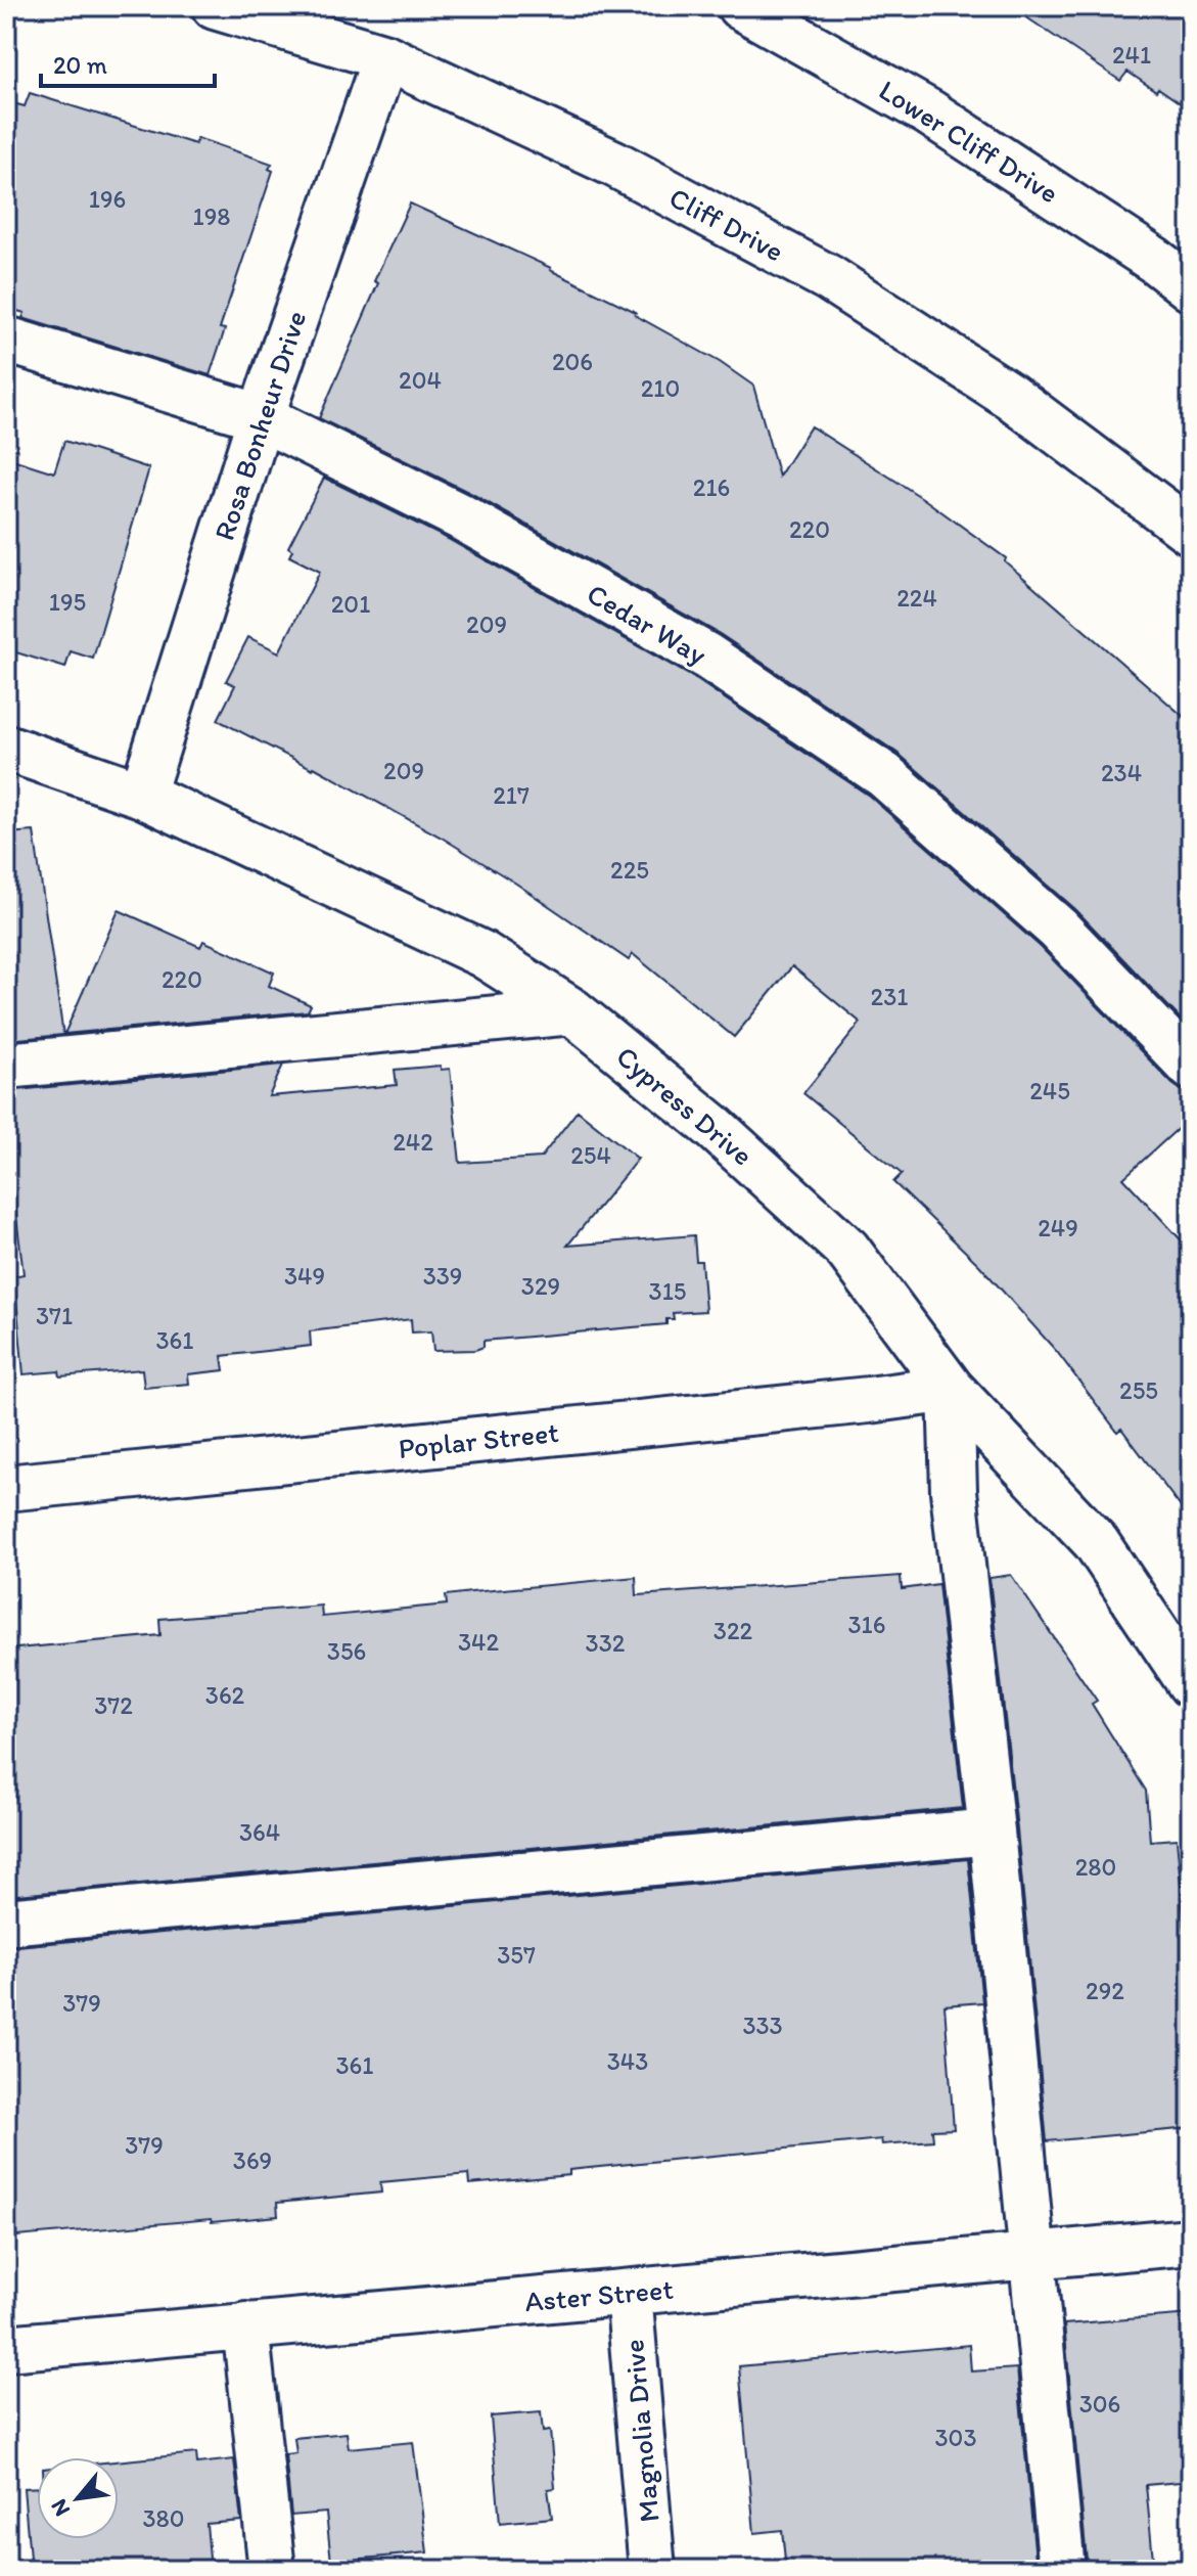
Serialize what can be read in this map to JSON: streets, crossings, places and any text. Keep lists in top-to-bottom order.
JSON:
{
  "streets": {
    "street": [
      "Lower Cliff Drive",
      "Cliff Drive",
      "Rosa Bonheur Drive",
      "Cedar Way",
      "Cypress Drive",
      "Poplar Street",
      "Aster Street",
      "Magnolia Drive"
    ]
  },
  "crossings": [
    ["Cliff Drive", "Rosa Bonheur Drive"],
    ["Rosa Bonheur Drive", "Cedar Way"],
    ["Rosa Bonheur Drive", "Cypress Drive"],
    ["Cypress Drive", "Poplar Street"],
    ["Aster Street", "Magnolia Drive"]
  ],
  "house_numbers": [
    "241",
    "196",
    "198",
    "206",
    "204",
    "210",
    "216",
    "220",
    "224",
    "195",
    "201",
    "209",
    "209",
    "234",
    "217",
    "225",
    "220",
    "231",
    "245",
    "242",
    "254",
    "249",
    "349",
    "339",
    "329",
    "315",
    "371",
    "361",
    "255",
    "316",
    "322",
    "342",
    "332",
    "356",
    "362",
    "372",
    "364",
    "280",
    "357",
    "292",
    "379",
    "333",
    "343",
    "361",
    "379",
    "369",
    "306",
    "303",
    "380"
  ],
  "scale_bar": "20 m",
  "north": "bottom left"
}
